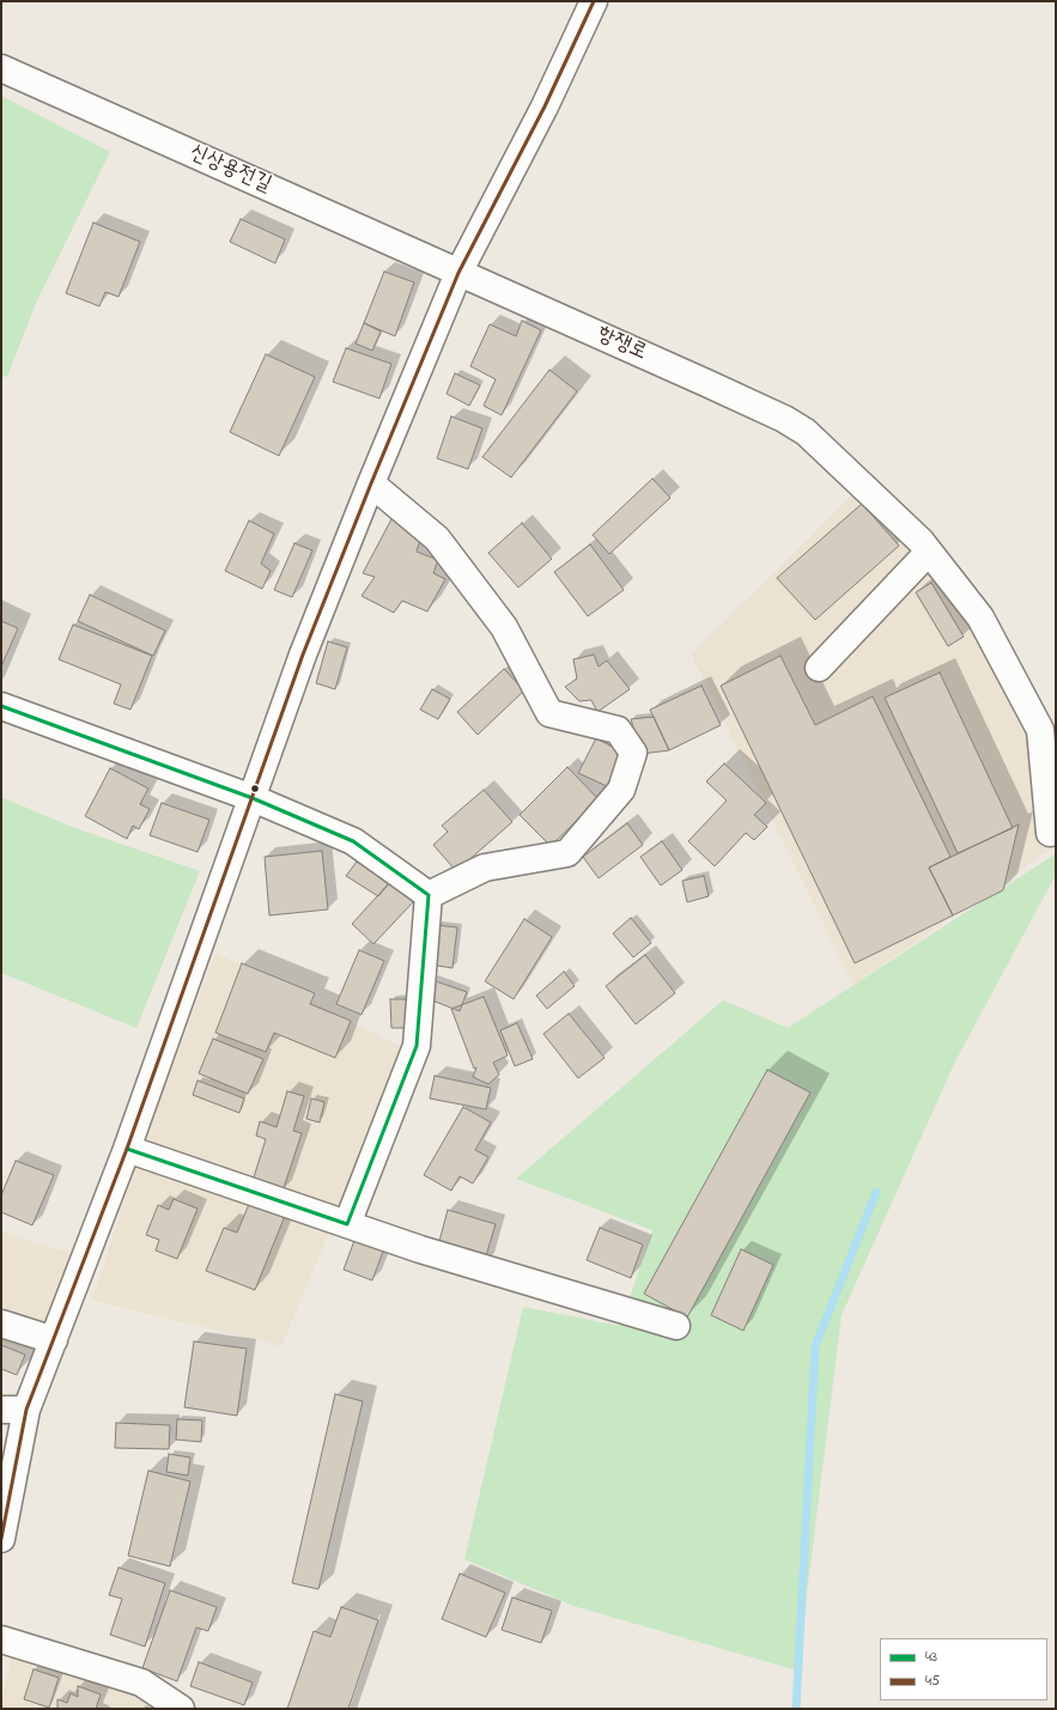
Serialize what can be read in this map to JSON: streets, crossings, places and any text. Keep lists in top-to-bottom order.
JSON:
{
  "streets": {
    "street": ["신상용전길", "항쟁로"]
  },
  "crossings": [
    ["신상용전길", "항쟁로"]
  ],
  "lines": ["transit line 45", "transit line 43"],
  "legend": ["43", "45"]
}
